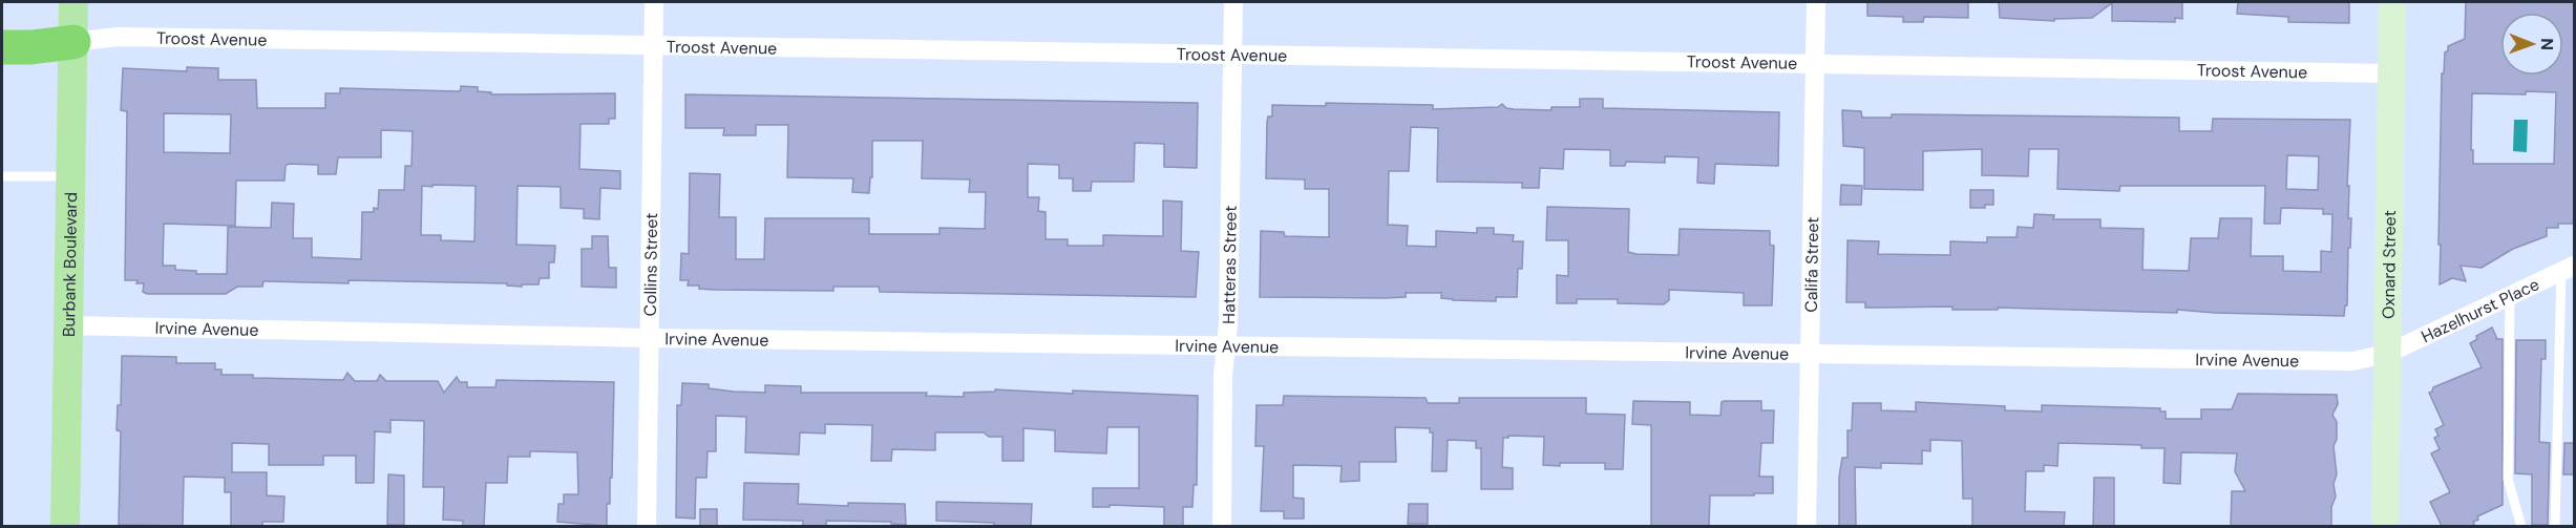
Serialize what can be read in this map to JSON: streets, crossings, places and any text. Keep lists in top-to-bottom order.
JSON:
{
  "streets": {
    "main road": ["Burbank Boulevard", "Oxnard Street"],
    "street": [
      "Troost Avenue",
      "Califa Street",
      "Collins Street",
      "Hatteras Street",
      "Hazelhurst Place",
      "Irvine Avenue"
    ]
  },
  "crossings": [
    ["Troost Avenue", "Burbank Boulevard"],
    ["Troost Avenue", "Califa Street"],
    ["Troost Avenue", "Oxnard Street"],
    ["Troost Avenue", "Collins Street"],
    ["Troost Avenue", "Hatteras Street"],
    ["Burbank Boulevard", "Irvine Avenue"],
    ["Califa Street", "Irvine Avenue"],
    ["Oxnard Street", "Hazelhurst Place"],
    ["Oxnard Street", "Irvine Avenue"],
    ["Collins Street", "Irvine Avenue"],
    ["Hatteras Street", "Irvine Avenue"],
    ["Hazelhurst Place", "Irvine Avenue"]
  ],
  "north": "right"
}
